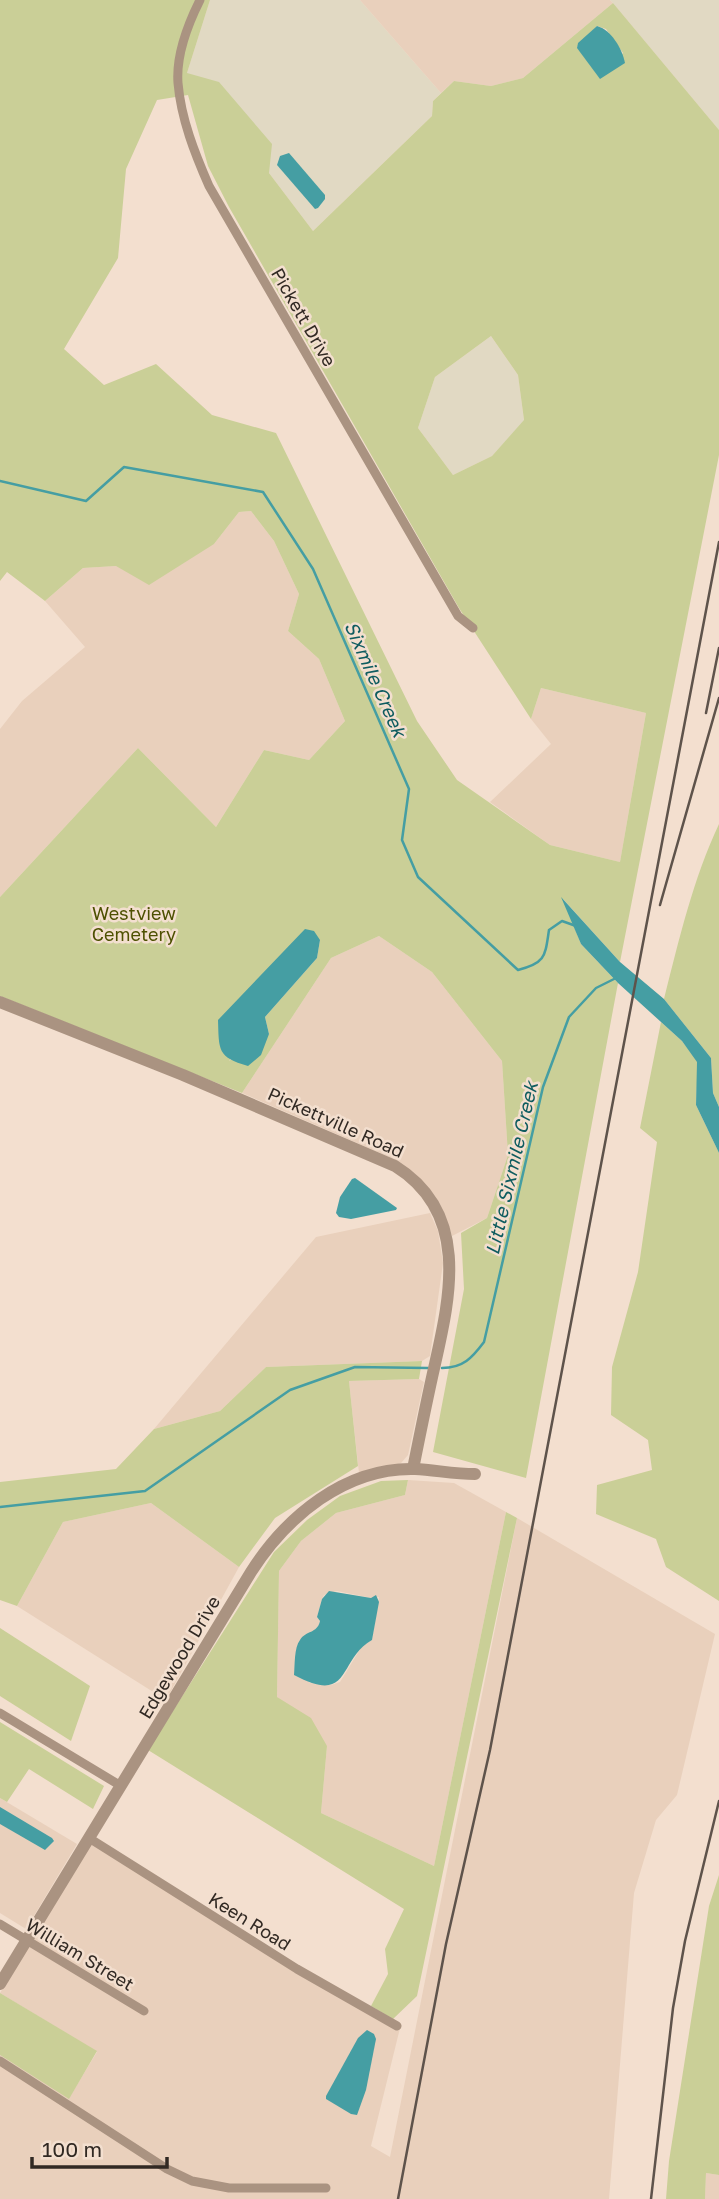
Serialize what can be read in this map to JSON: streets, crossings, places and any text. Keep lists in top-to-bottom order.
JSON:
{
  "streets": {
    "street": [
      "Pickett Drive",
      "Pickettville Road",
      "Edgewood Drive",
      "Keen Road",
      "William Street"
    ]
  },
  "crossings": [
    ["Pickettville Road", "Edgewood Drive"],
    ["Edgewood Drive", "Keen Road"],
    ["Edgewood Drive", "William Street"]
  ],
  "water": ["Sixmile Creek", "Little Sixmile Creek"],
  "parks": ["Westview Cemetery"],
  "scale_bar": "100 m"
}
